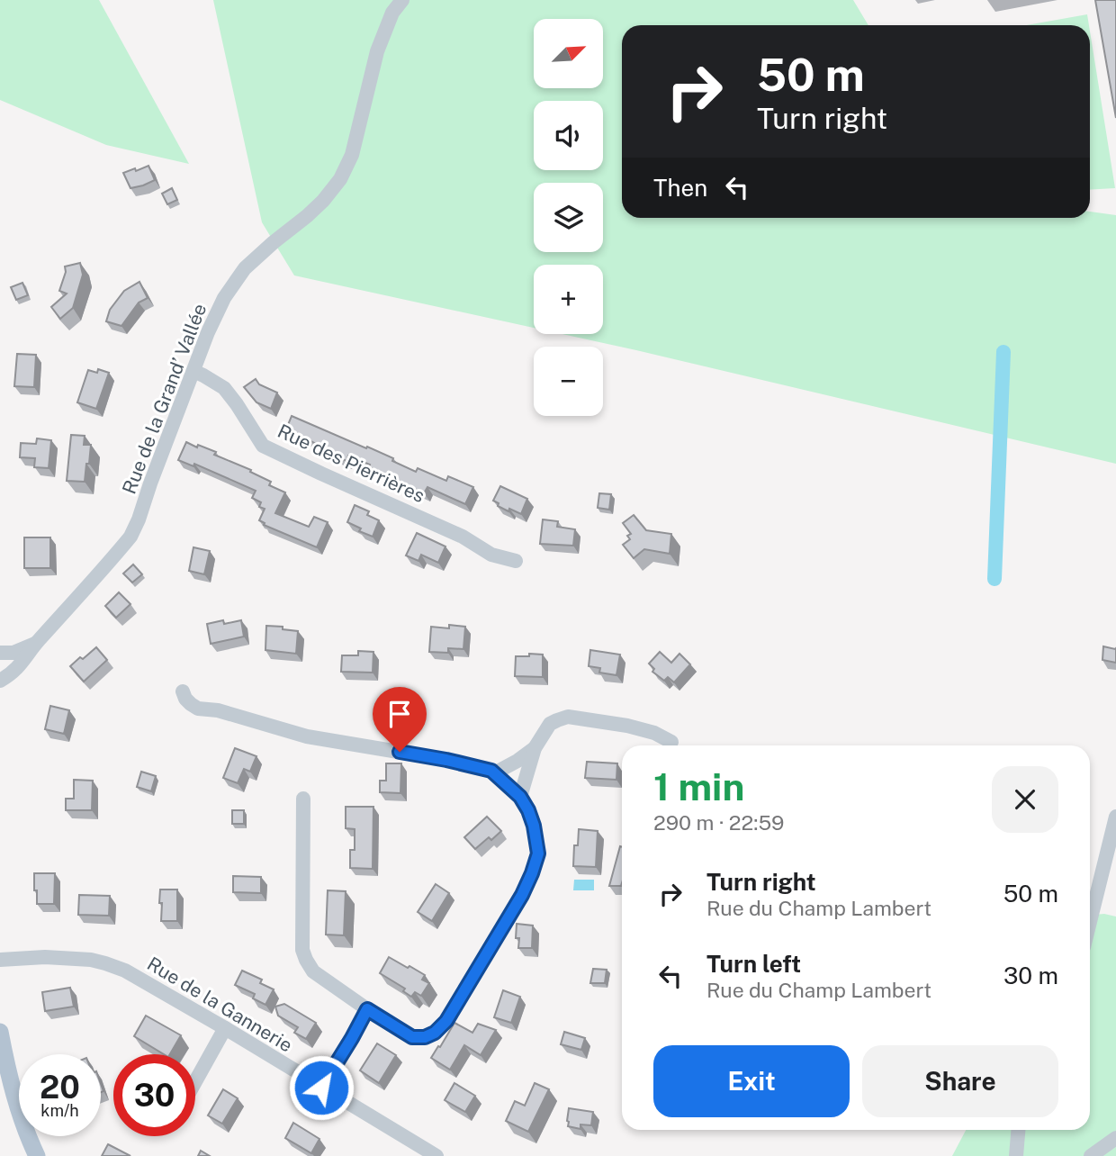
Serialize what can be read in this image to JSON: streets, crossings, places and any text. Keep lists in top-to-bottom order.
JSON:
{
  "streets": {
    "street": ["Rue de la Grand’ Vallée", "Rue des Pierrières", "Rue de la Gannerie"]
  },
  "crossings": [
    ["Rue de la Grand’ Vallée", "Rue des Pierrières"]
  ],
  "north": "top right",
  "page": {
    "map_buttons": ["+", "−"],
    "turn": ["50 m", "Turn right"],
    "then": "Then",
    "heading": ["1 min", "290 m · 22:59"],
    "list": [
      {
        "name": "Turn right",
        "note": "Rue du Champ Lambert",
        "value": "50 m"
      },
      {
        "name": "Turn left",
        "note": "Rue du Champ Lambert",
        "value": "30 m"
      }
    ],
    "buttons": ["Exit", "Share"],
    "speed": "20 km/h",
    "limit": "30"
  }
}
